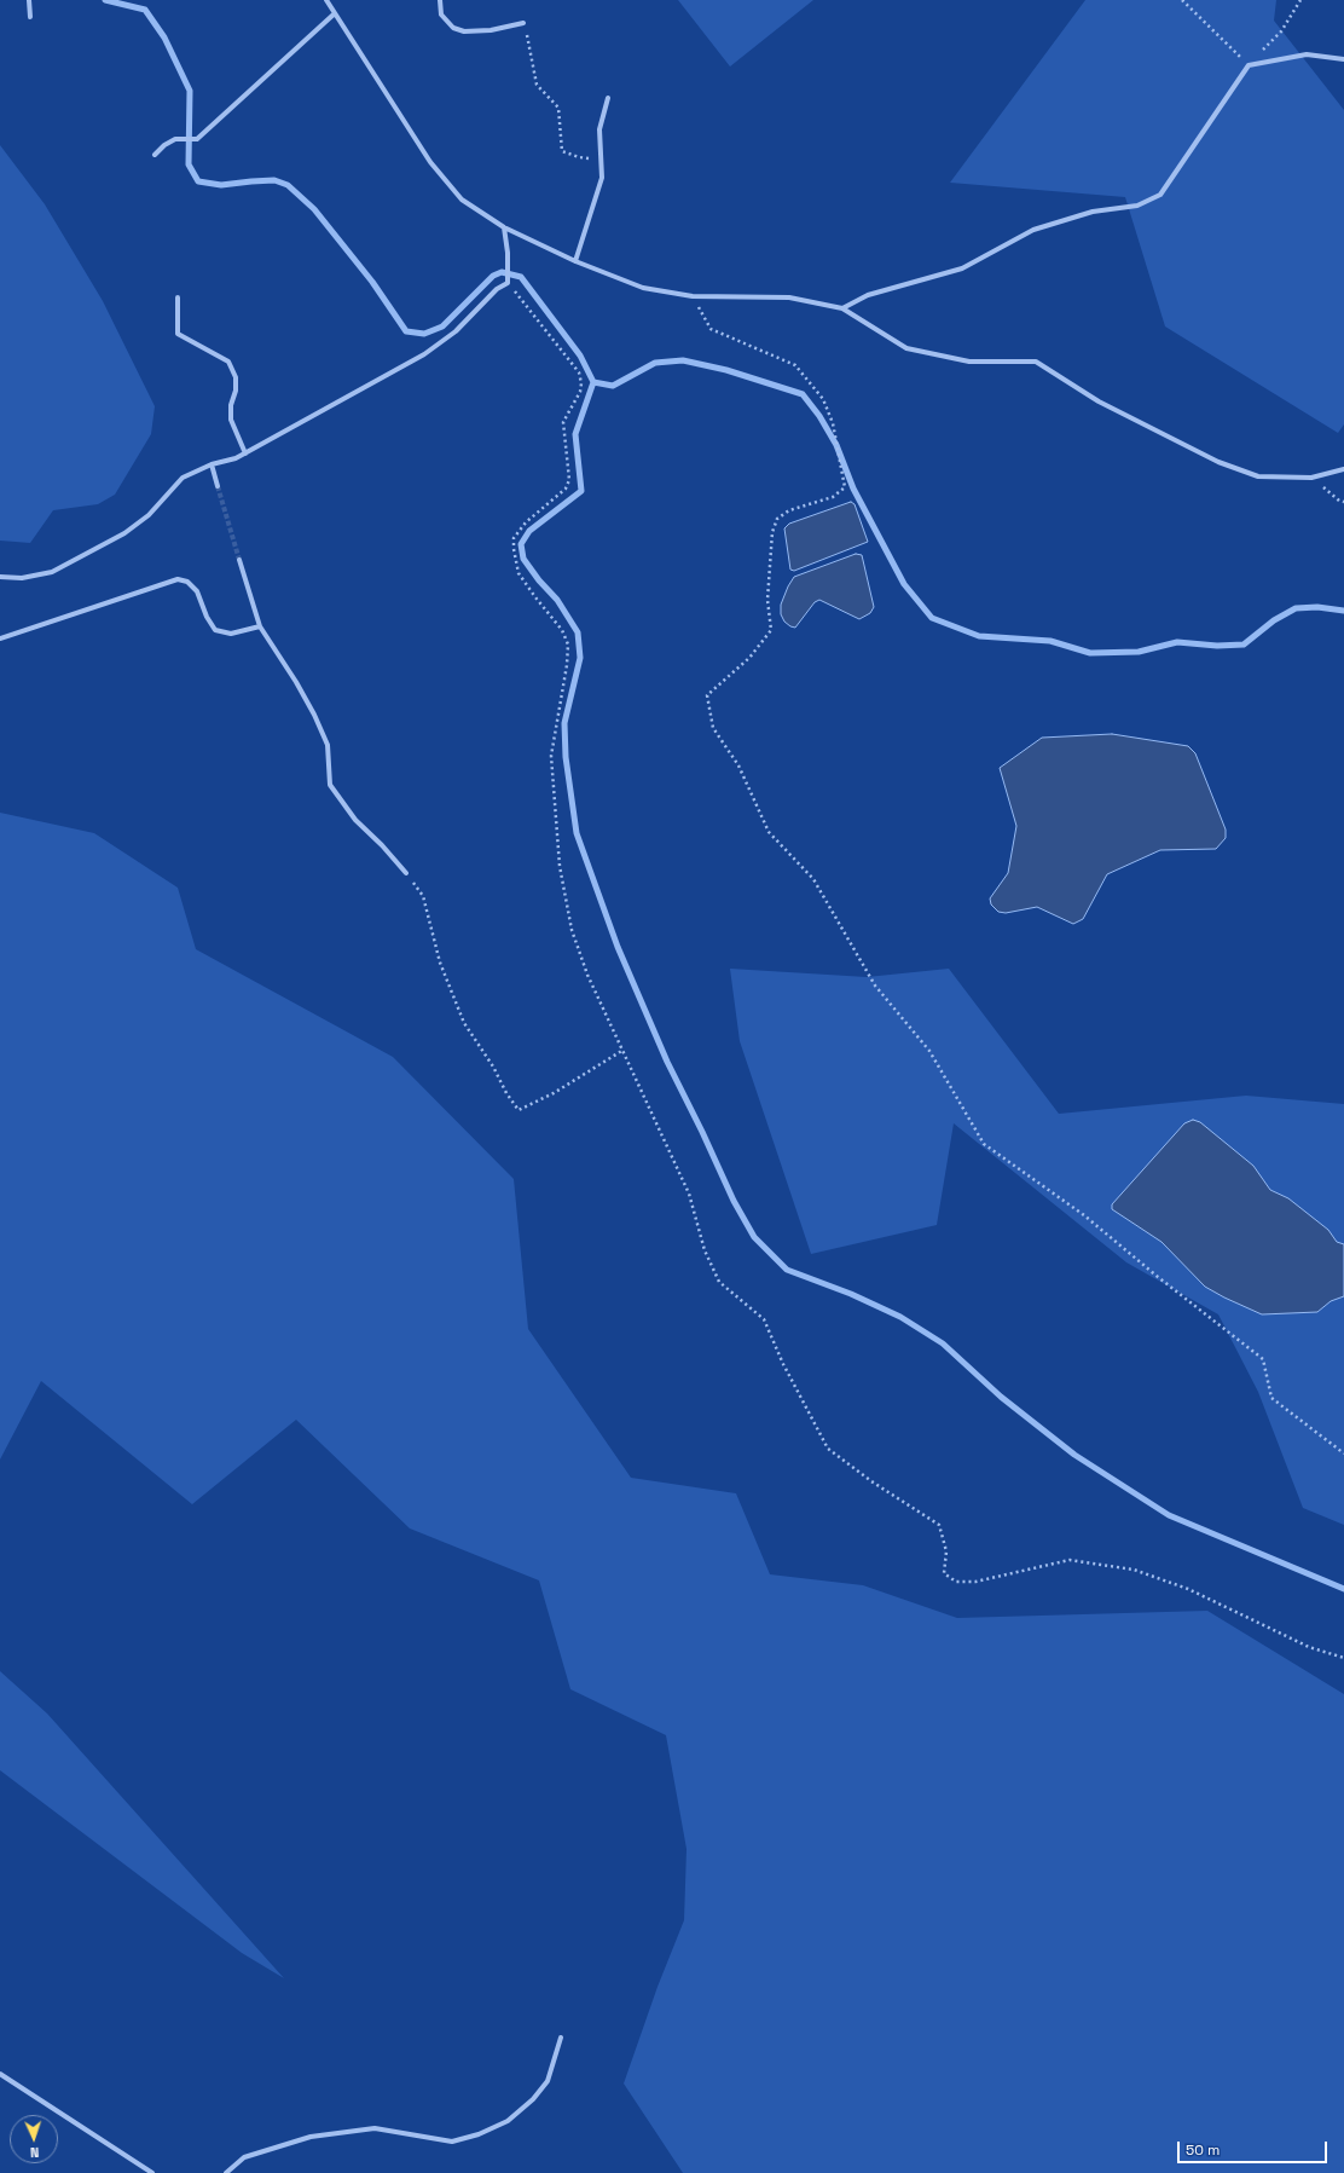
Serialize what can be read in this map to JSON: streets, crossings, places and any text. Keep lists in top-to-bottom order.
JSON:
{
  "scale_bar": "50 m",
  "north": "bottom"
}
